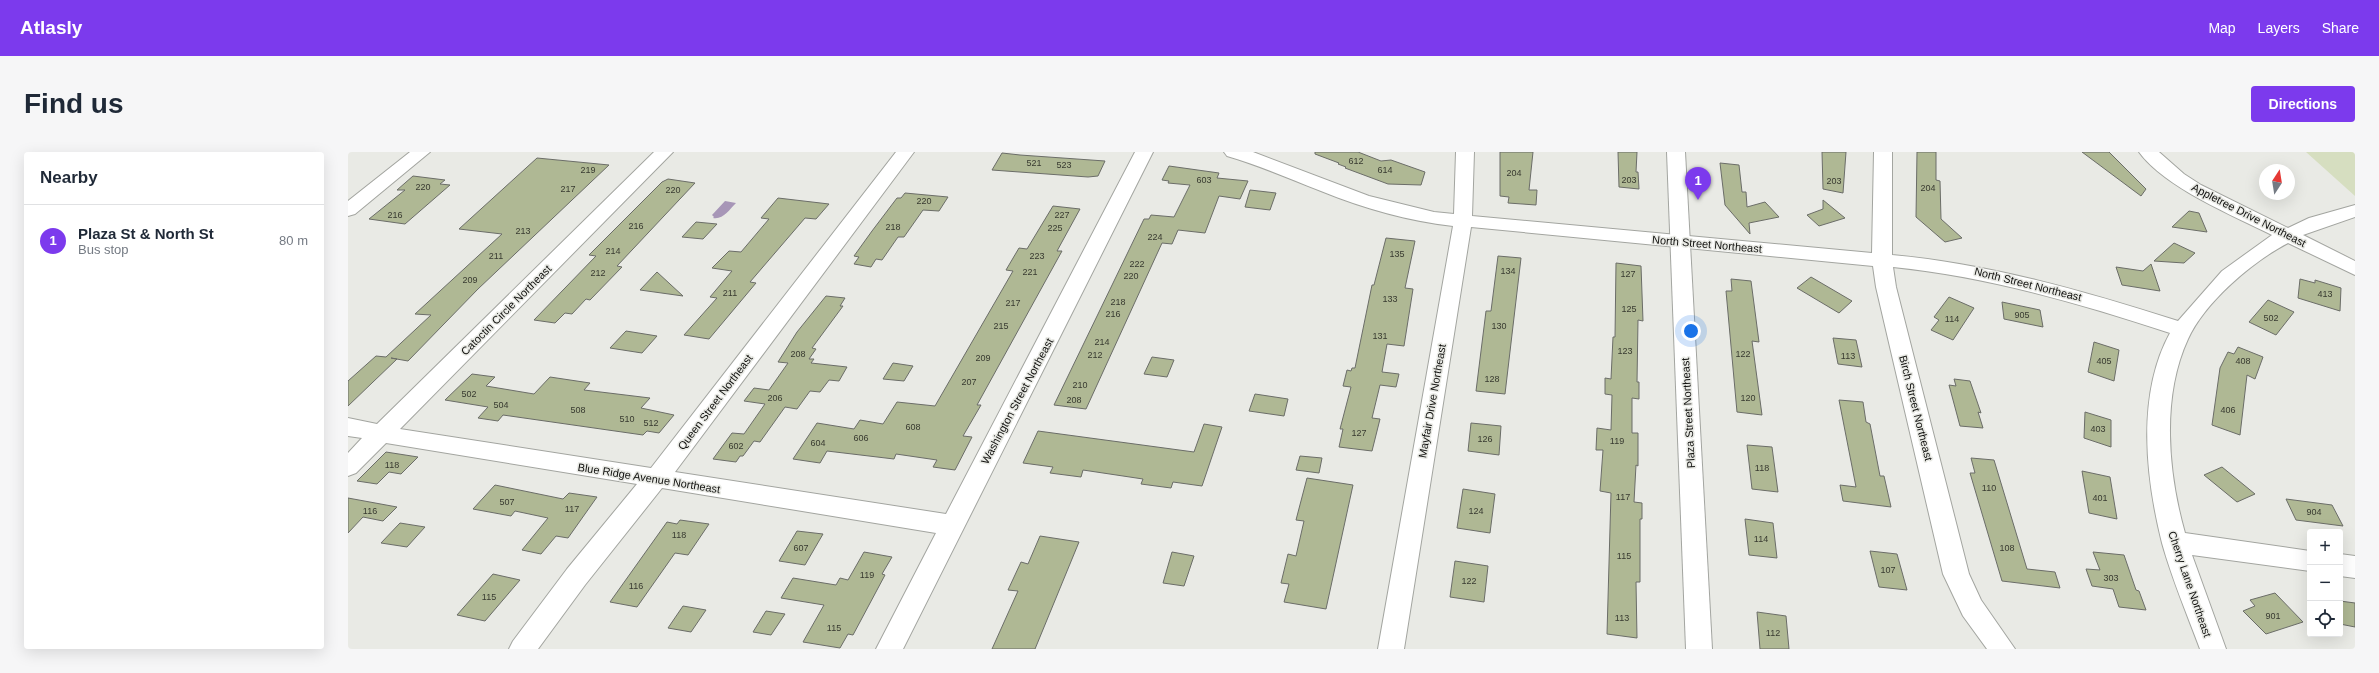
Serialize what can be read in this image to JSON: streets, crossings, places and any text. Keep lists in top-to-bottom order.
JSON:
{
  "streets": {
    "street": [
      "Appletree Drive Northeast",
      "North Street Northeast",
      "Catoctin Circle Northeast",
      "Washington Street Northeast",
      "Mayfair Drive Northeast",
      "Queen Street Northeast",
      "Birch Street Northeast",
      "Plaza Street Northeast",
      "Blue Ridge Avenue Northeast",
      "Cherry Lane Northeast"
    ]
  },
  "crossings": [
    ["Appletree Drive Northeast", "Cherry Lane Northeast"],
    ["North Street Northeast", "Mayfair Drive Northeast"],
    ["North Street Northeast", "Birch Street Northeast"],
    ["North Street Northeast", "Plaza Street Northeast"],
    ["North Street Northeast", "Cherry Lane Northeast"],
    ["Catoctin Circle Northeast", "Blue Ridge Avenue Northeast"],
    ["Washington Street Northeast", "Blue Ridge Avenue Northeast"],
    ["Queen Street Northeast", "Blue Ridge Avenue Northeast"]
  ],
  "house_numbers": [
    "612",
    "521",
    "523",
    "219",
    "614",
    "204",
    "603",
    "203",
    "203",
    "220",
    "204",
    "217",
    "220",
    "220",
    "216",
    "227",
    "216",
    "218",
    "225",
    "213",
    "224",
    "214",
    "135",
    "211",
    "223",
    "222",
    "134",
    "221",
    "212",
    "127",
    "220",
    "209",
    "211",
    "413",
    "133",
    "218",
    "217",
    "125",
    "216",
    "905",
    "502",
    "114",
    "215",
    "130",
    "131",
    "214",
    "123",
    "208",
    "122",
    "212",
    "113",
    "209",
    "405",
    "408",
    "128",
    "207",
    "210",
    "502",
    "206",
    "120",
    "208",
    "504",
    "508",
    "406",
    "510",
    "512",
    "608",
    "403",
    "127",
    "606",
    "126",
    "119",
    "604",
    "602",
    "118",
    "118",
    "110",
    "117",
    "401",
    "507",
    "117",
    "116",
    "124",
    "904",
    "118",
    "114",
    "607",
    "108",
    "115",
    "107",
    "119",
    "303",
    "122",
    "116",
    "115",
    "901",
    "113",
    "115",
    "112"
  ],
  "north": "top",
  "page": {
    "header": "Atlasly",
    "nav": ["Map", "Layers", "Share"],
    "buttons": "Directions",
    "title": "Find us",
    "heading": "Nearby",
    "pins": "1",
    "list": [
      {
        "mark": "1",
        "name": "Plaza St & North St",
        "note": "Bus stop",
        "value": "80 m"
      }
    ],
    "map_buttons": ["+", "−"]
  }
}
